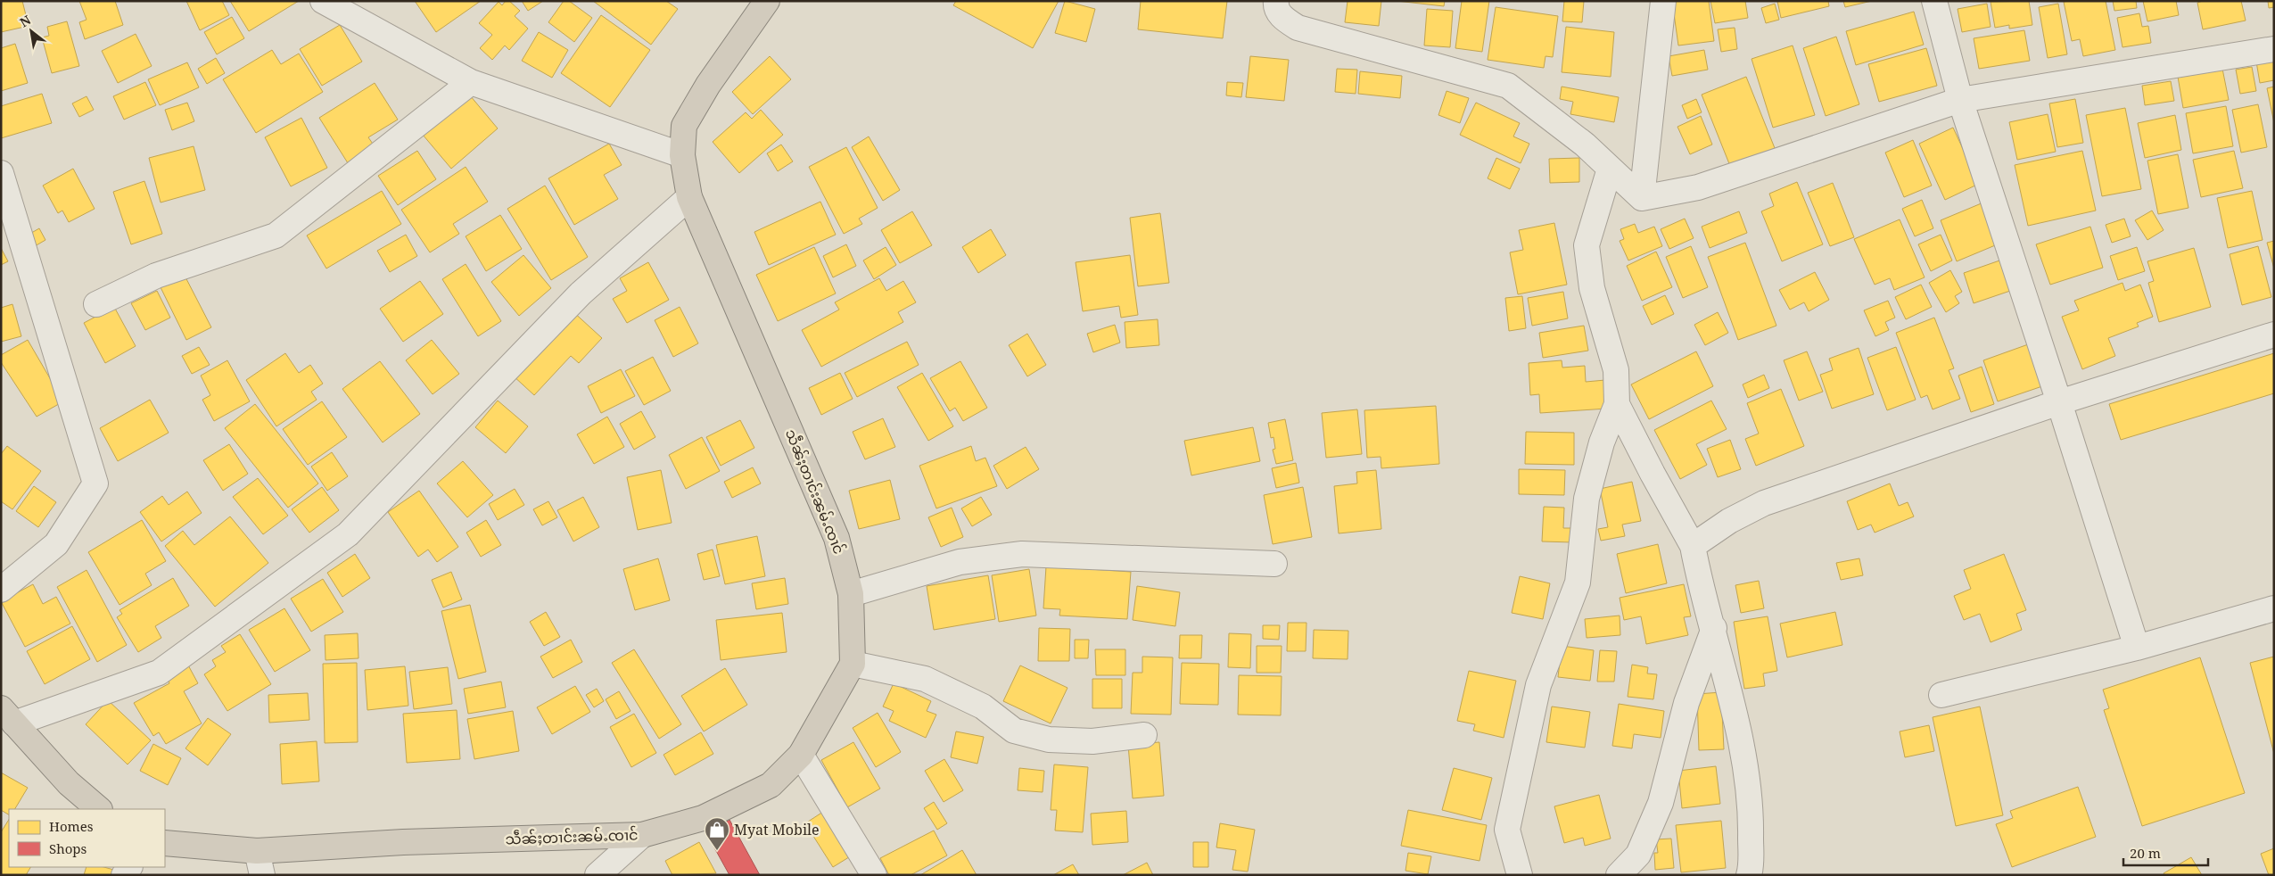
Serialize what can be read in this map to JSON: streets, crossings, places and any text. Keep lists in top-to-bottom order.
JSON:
{
  "streets": {
    "highway": ["သဵၼ်ႈတၢင်းၼမ်ႉၸၢင်"]
  },
  "places": {
    "shop": ["Myat Mobile"]
  },
  "legend": ["Homes", "Shops"],
  "scale_bar": "20 m",
  "north": "top left"
}
